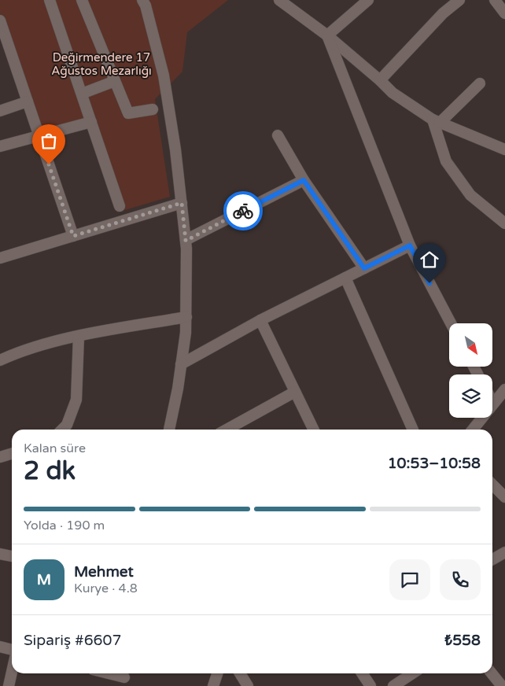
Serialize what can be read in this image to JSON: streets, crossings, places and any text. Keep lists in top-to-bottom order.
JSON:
{
  "parks": ["Değirmendere 17 Ağustos Mezarlığı"],
  "north": "bottom right",
  "page": {
    "heading": ["2 dk", "Kalan süre", "10:53–10:58"],
    "panel": [
      "Mehmet",
      "Kurye · 4.8",
      "Sipariş #6607",
      "₺558"
    ],
    "bar": "Yolda · 190 m",
    "round": "M"
  }
}
